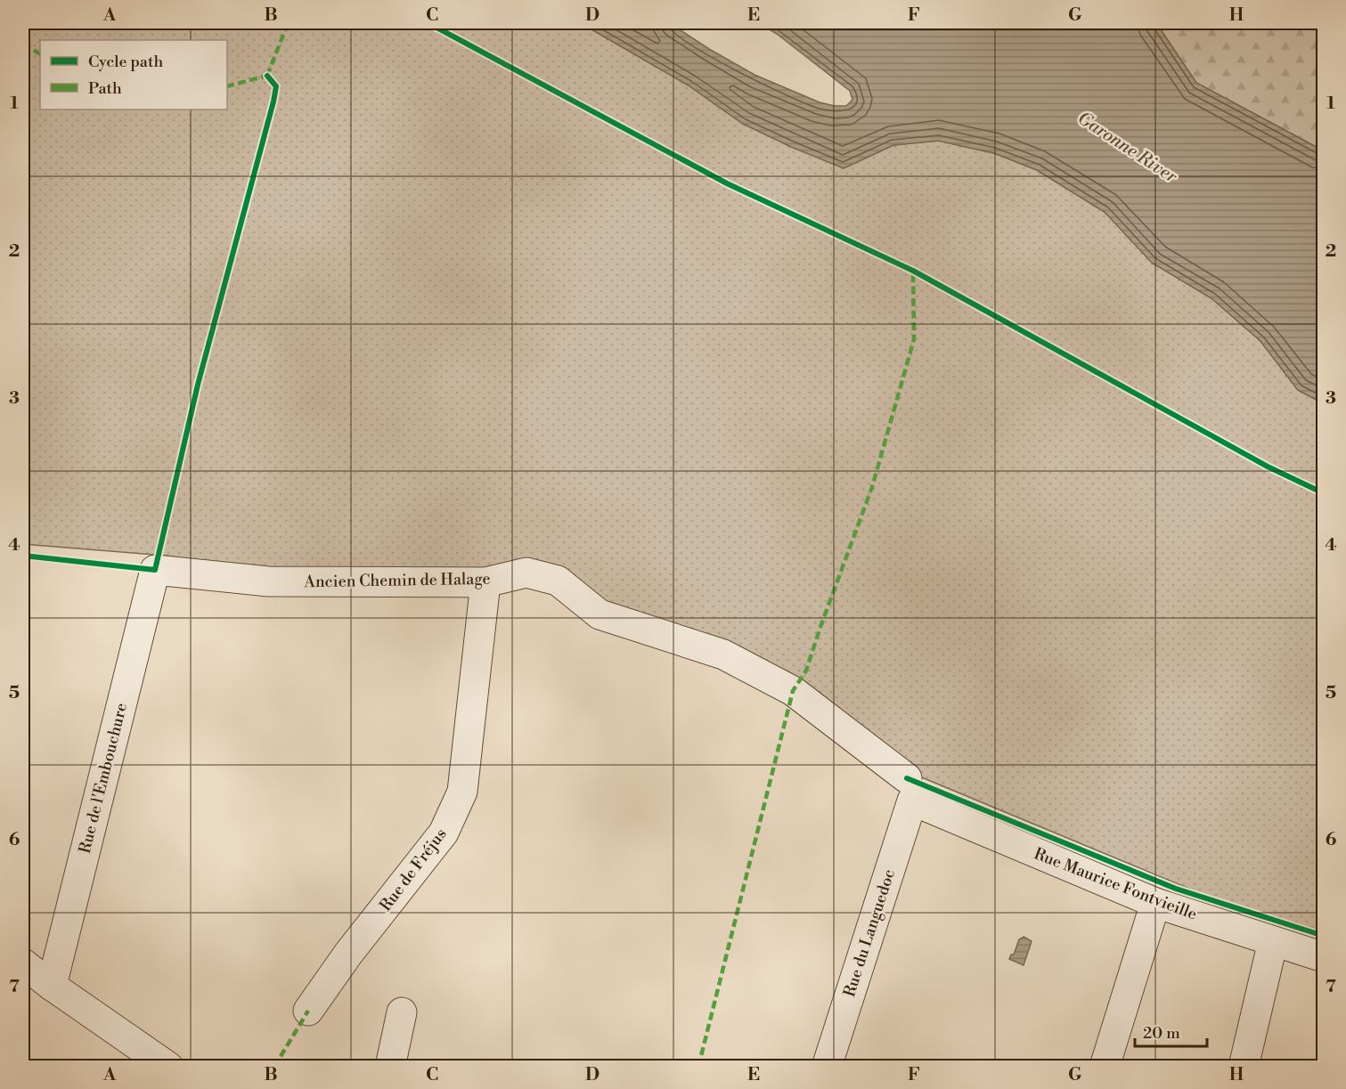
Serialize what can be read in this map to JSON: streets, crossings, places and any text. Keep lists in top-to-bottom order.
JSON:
{
  "streets": {
    "street": [
      "Ancien Chemin de Halage",
      "Rue de l'Embouchure",
      "Rue de Fréjus",
      "Rue Maurice Fontvieille",
      "Rue du Languedoc"
    ]
  },
  "crossings": [
    ["Ancien Chemin de Halage", "Rue de l'Embouchure"],
    ["Ancien Chemin de Halage", "Rue de Fréjus"],
    ["Ancien Chemin de Halage", "Rue Maurice Fontvieille"],
    ["Ancien Chemin de Halage", "Rue du Languedoc"],
    ["Rue Maurice Fontvieille", "Rue du Languedoc"]
  ],
  "water": ["Garonne River"],
  "legend": ["Cycle path", "Path"],
  "scale_bar": "20 m",
  "grid": {
    "columns": [
      "A",
      "B",
      "C",
      "D",
      "E",
      "F",
      "G",
      "H"
    ],
    "rows": [
      "1",
      "2",
      "3",
      "4",
      "5",
      "6",
      "7"
    ]
  }
}
